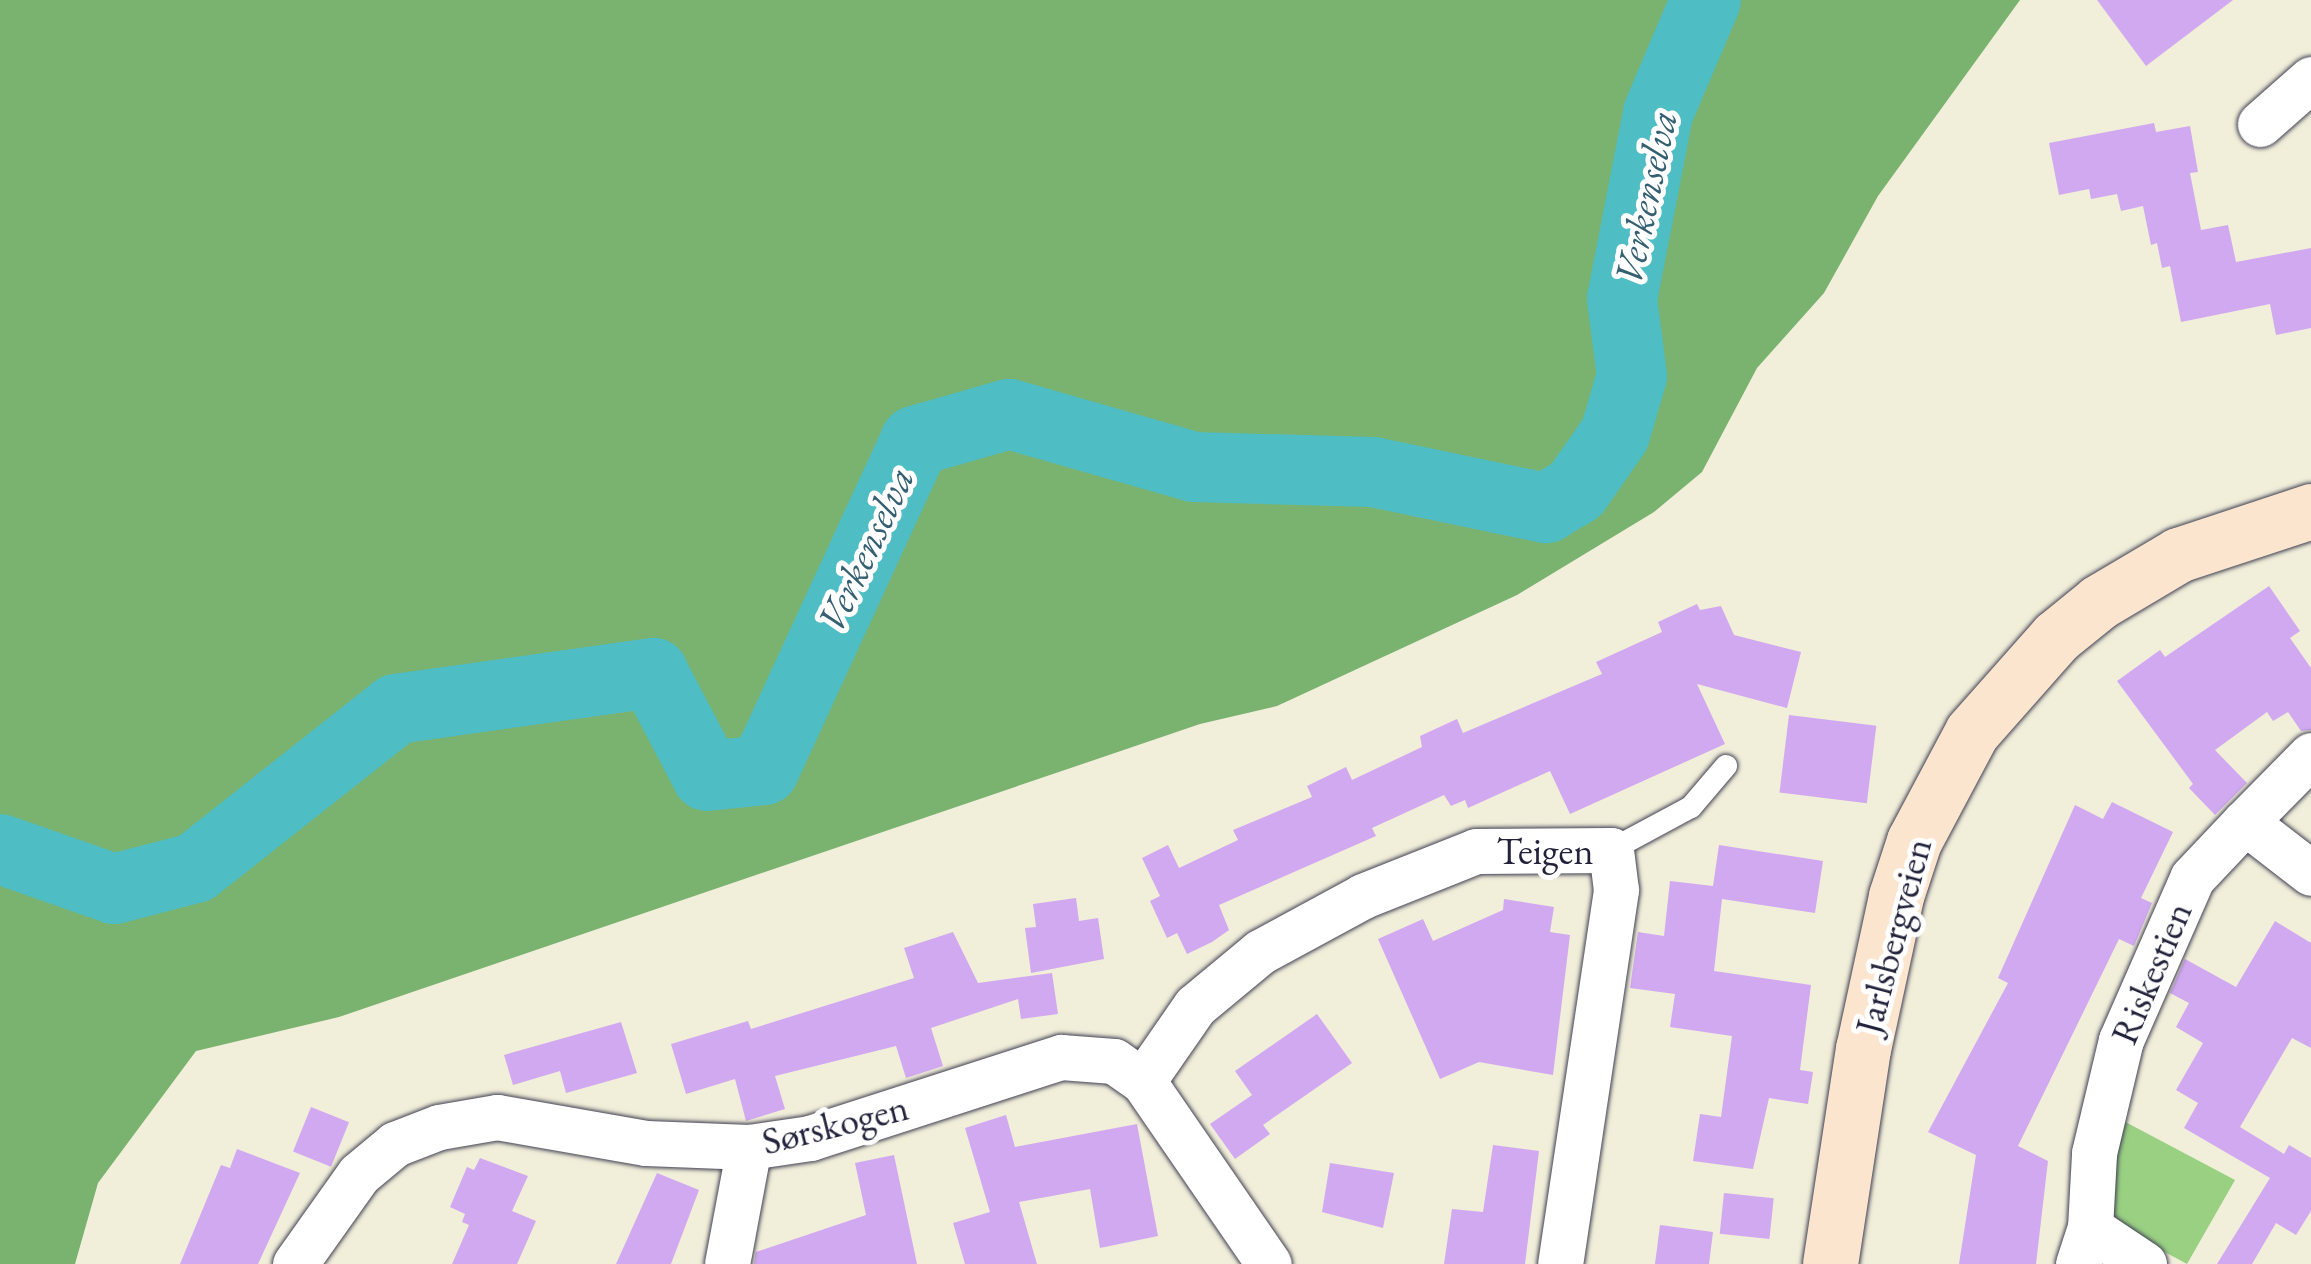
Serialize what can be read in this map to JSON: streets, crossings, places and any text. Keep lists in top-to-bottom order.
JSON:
{
  "streets": {
    "main road": ["Jarlsbergveien"],
    "street": ["Teigen", "Riskestien", "Sørskogen"]
  },
  "crossings": [
    ["Teigen", "Sørskogen"]
  ],
  "water": ["Verkenselva"]
}
